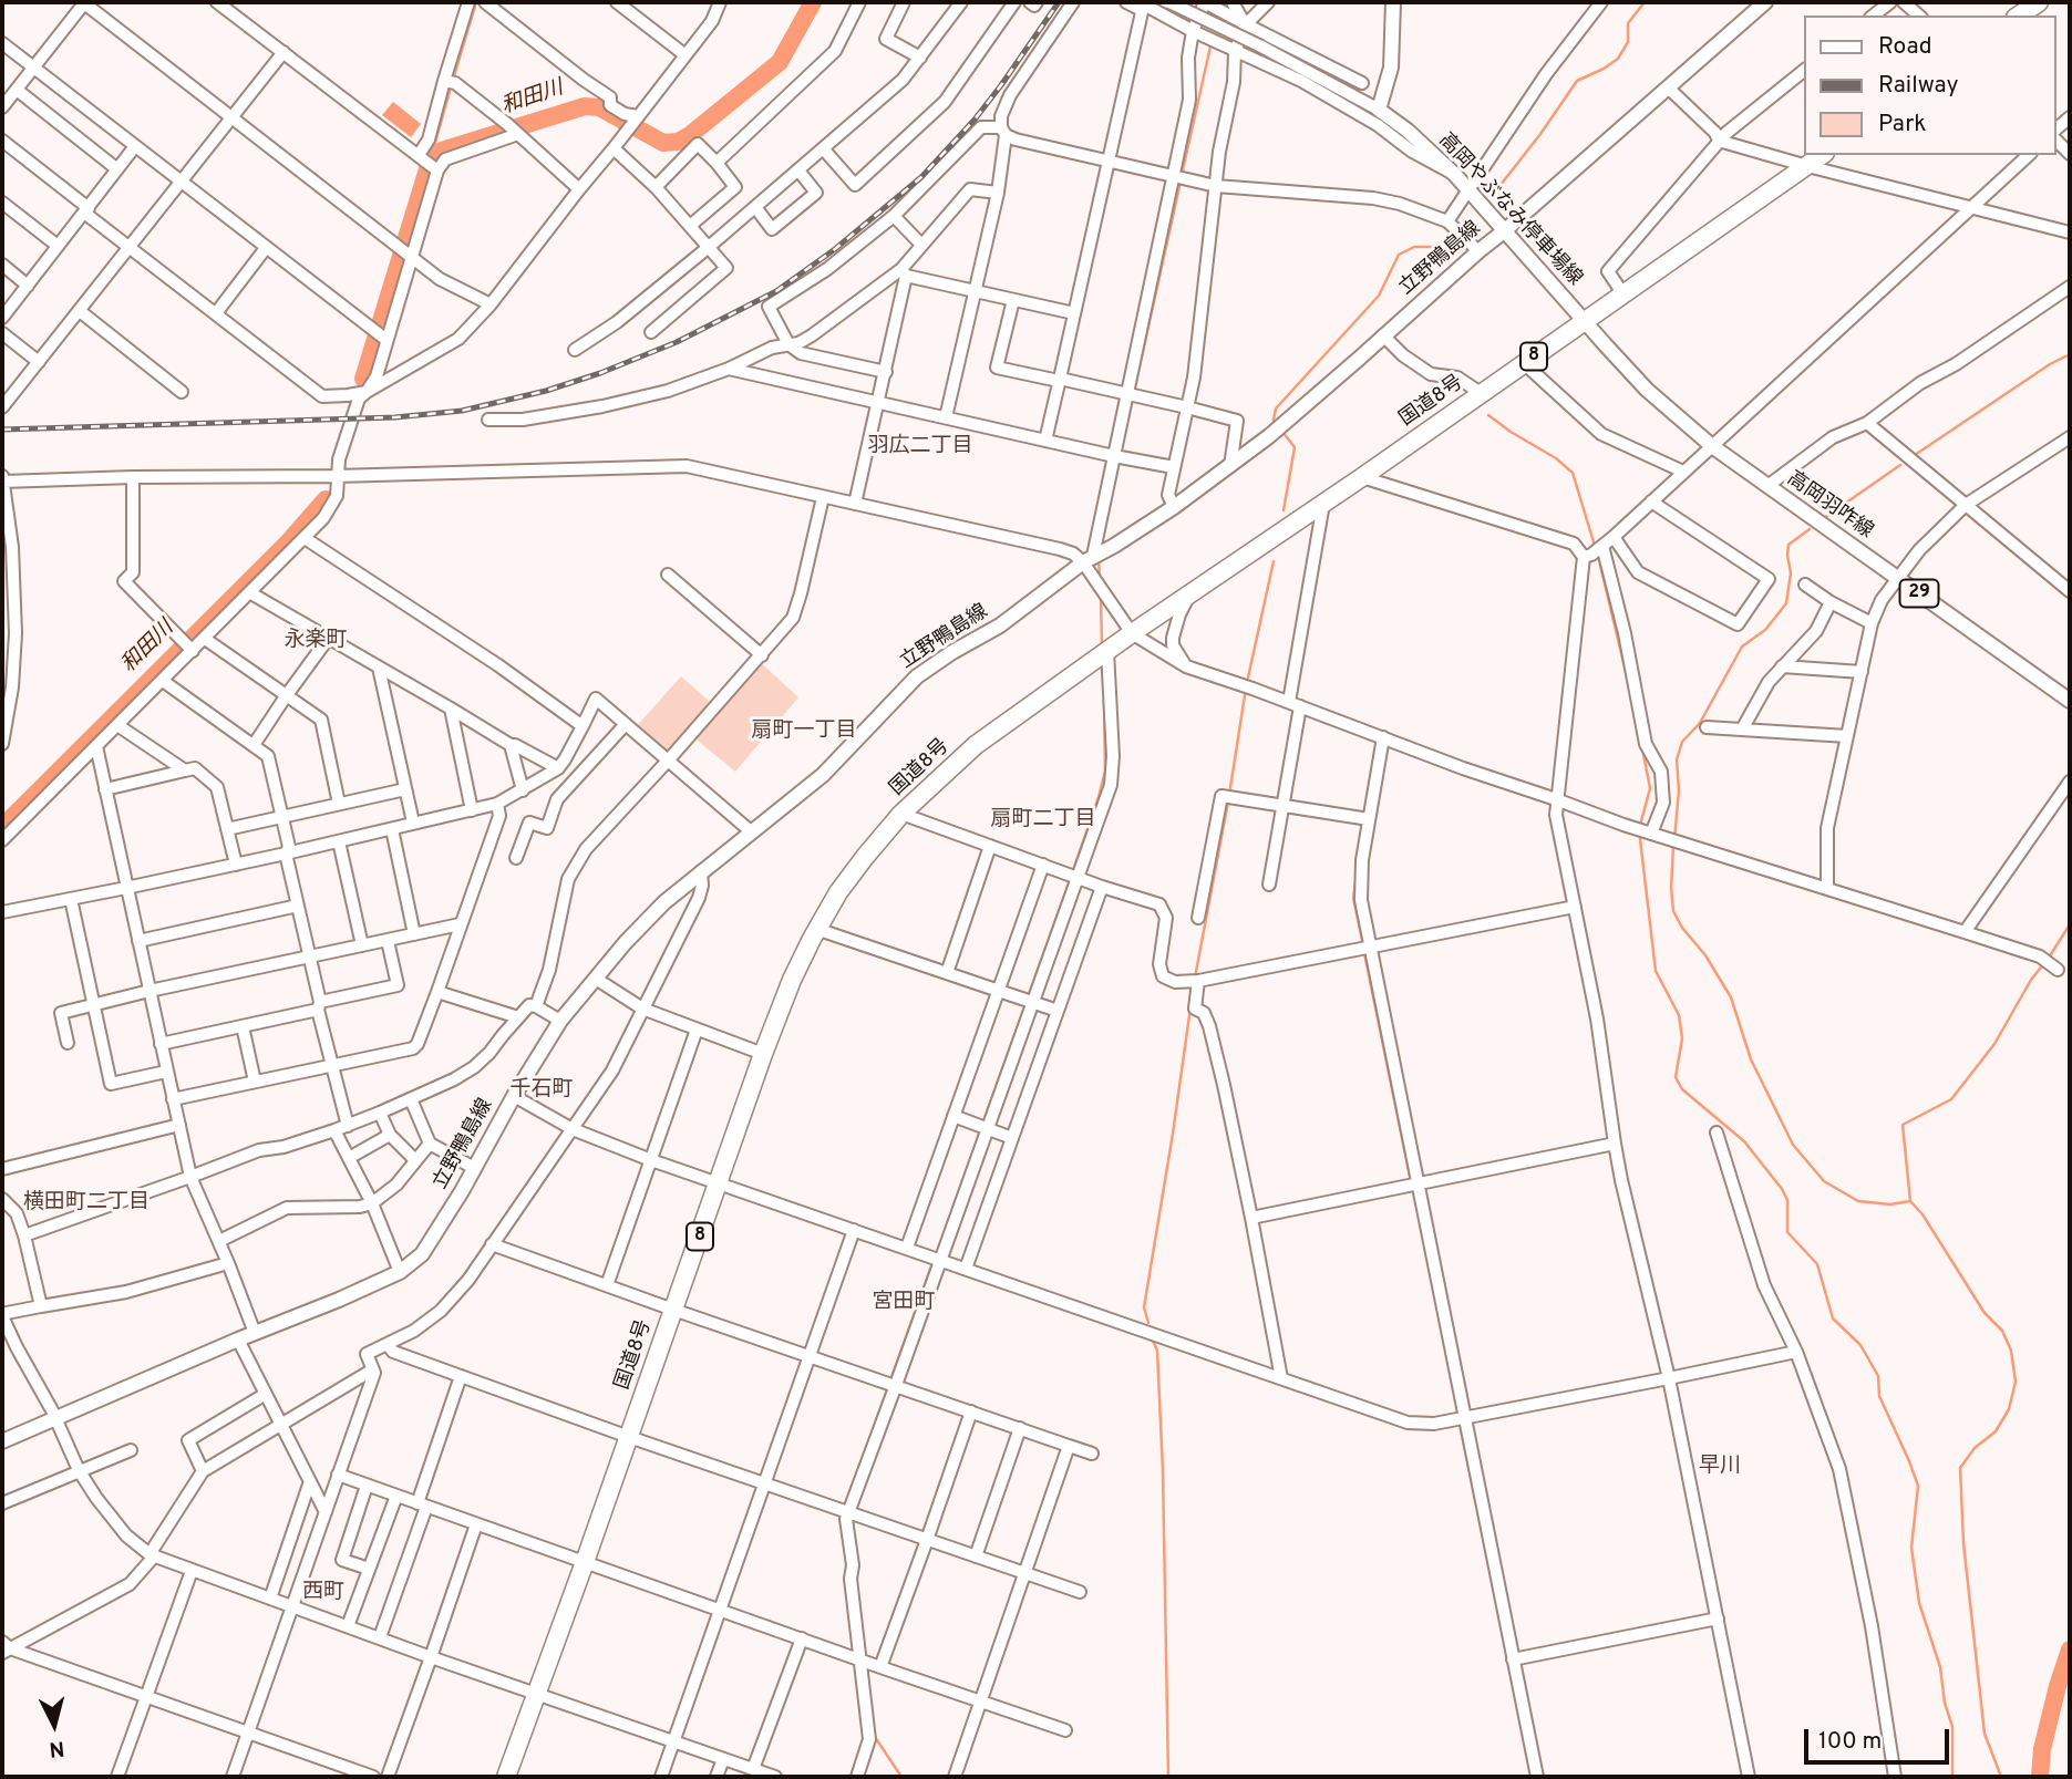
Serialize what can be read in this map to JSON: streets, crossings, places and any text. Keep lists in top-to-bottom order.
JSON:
{
  "streets": {
    "highway": ["8", "国道8号"],
    "main road": [
      "高岡やぶなみ停車場線",
      "立野鴨島線",
      "高岡羽咋線",
      "29"
    ]
  },
  "crossings": [
    ["高岡やぶなみ停車場線", "立野鴨島線"],
    ["高岡やぶなみ停車場線", "国道8号"],
    ["高岡やぶなみ停車場線", "高岡羽咋線"],
    ["国道8号", "高岡羽咋線"]
  ],
  "districts": [
    "羽広二丁目",
    "永楽町",
    "扇町一丁目",
    "扇町二丁目",
    "千石町",
    "横田町二丁目",
    "宮田町",
    "早川",
    "西町"
  ],
  "water": ["和田川"],
  "legend": ["Road", "Railway", "Park"],
  "scale_bar": "100 m",
  "north": "bottom"
}
